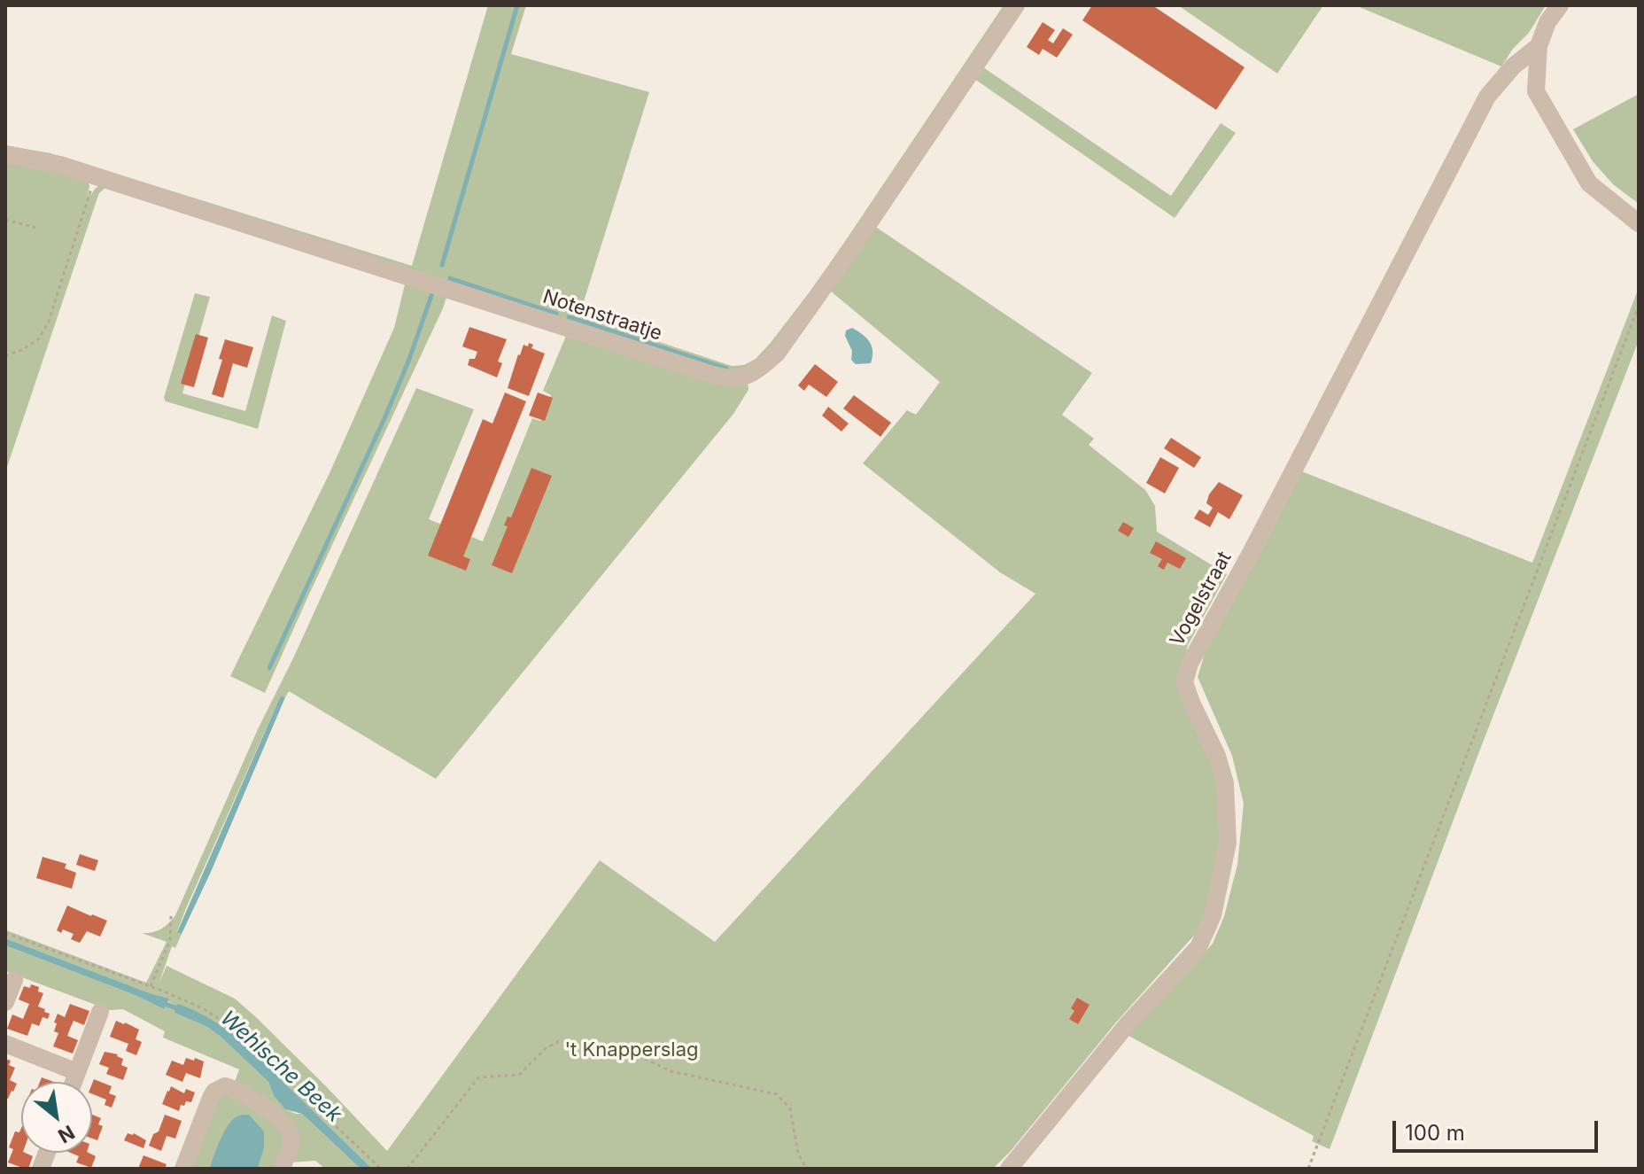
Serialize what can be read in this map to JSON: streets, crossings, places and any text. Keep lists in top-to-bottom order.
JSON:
{
  "streets": {
    "street": ["Notenstraatje", "Vogelstraat"]
  },
  "water": ["Wehlsche Beek"],
  "parks": ["'t Knapperslag"],
  "scale_bar": "100 m",
  "north": "bottom right"
}
